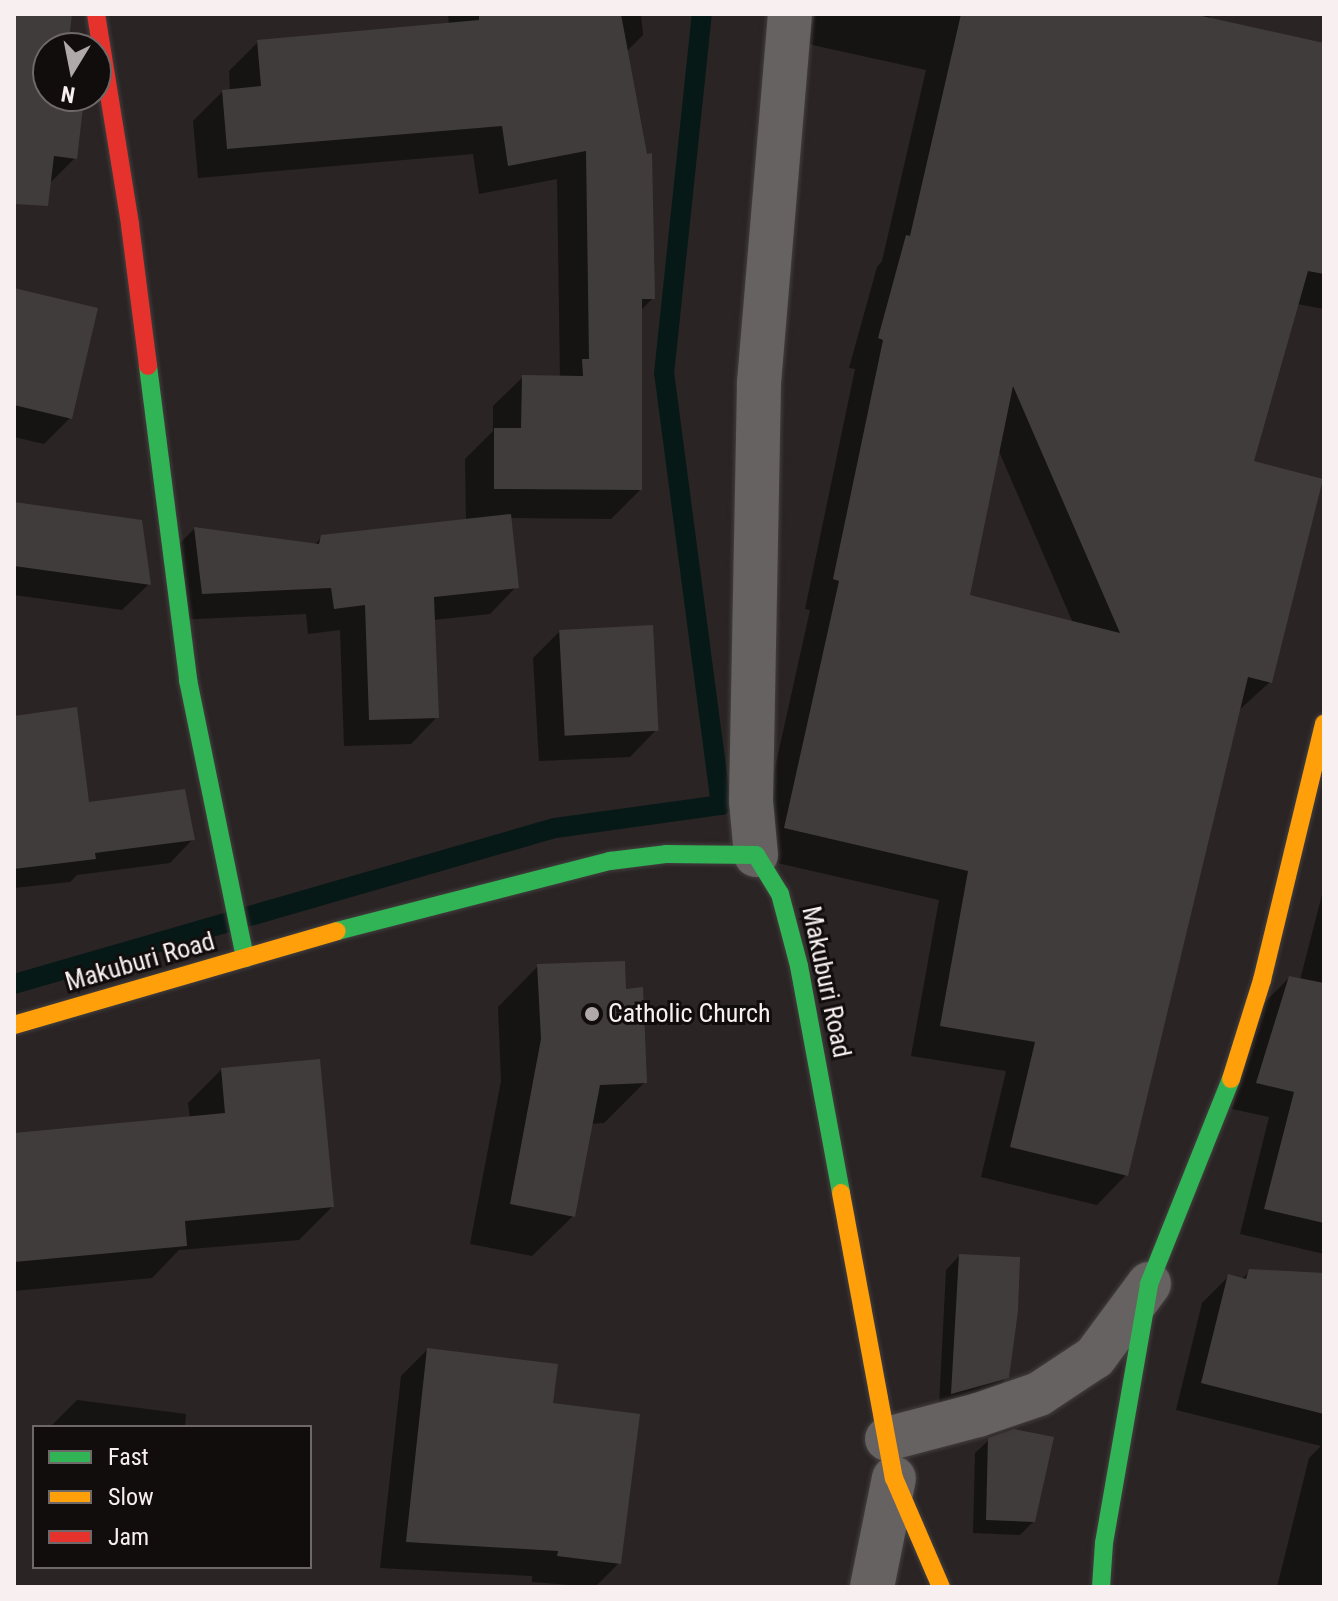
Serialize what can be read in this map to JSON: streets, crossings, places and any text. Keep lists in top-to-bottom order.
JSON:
{
  "streets": {
    "street": ["Makuburi Road"]
  },
  "places": ["Catholic Church"],
  "legend": ["Fast", "Slow", "Jam"],
  "north": "bottom"
}
